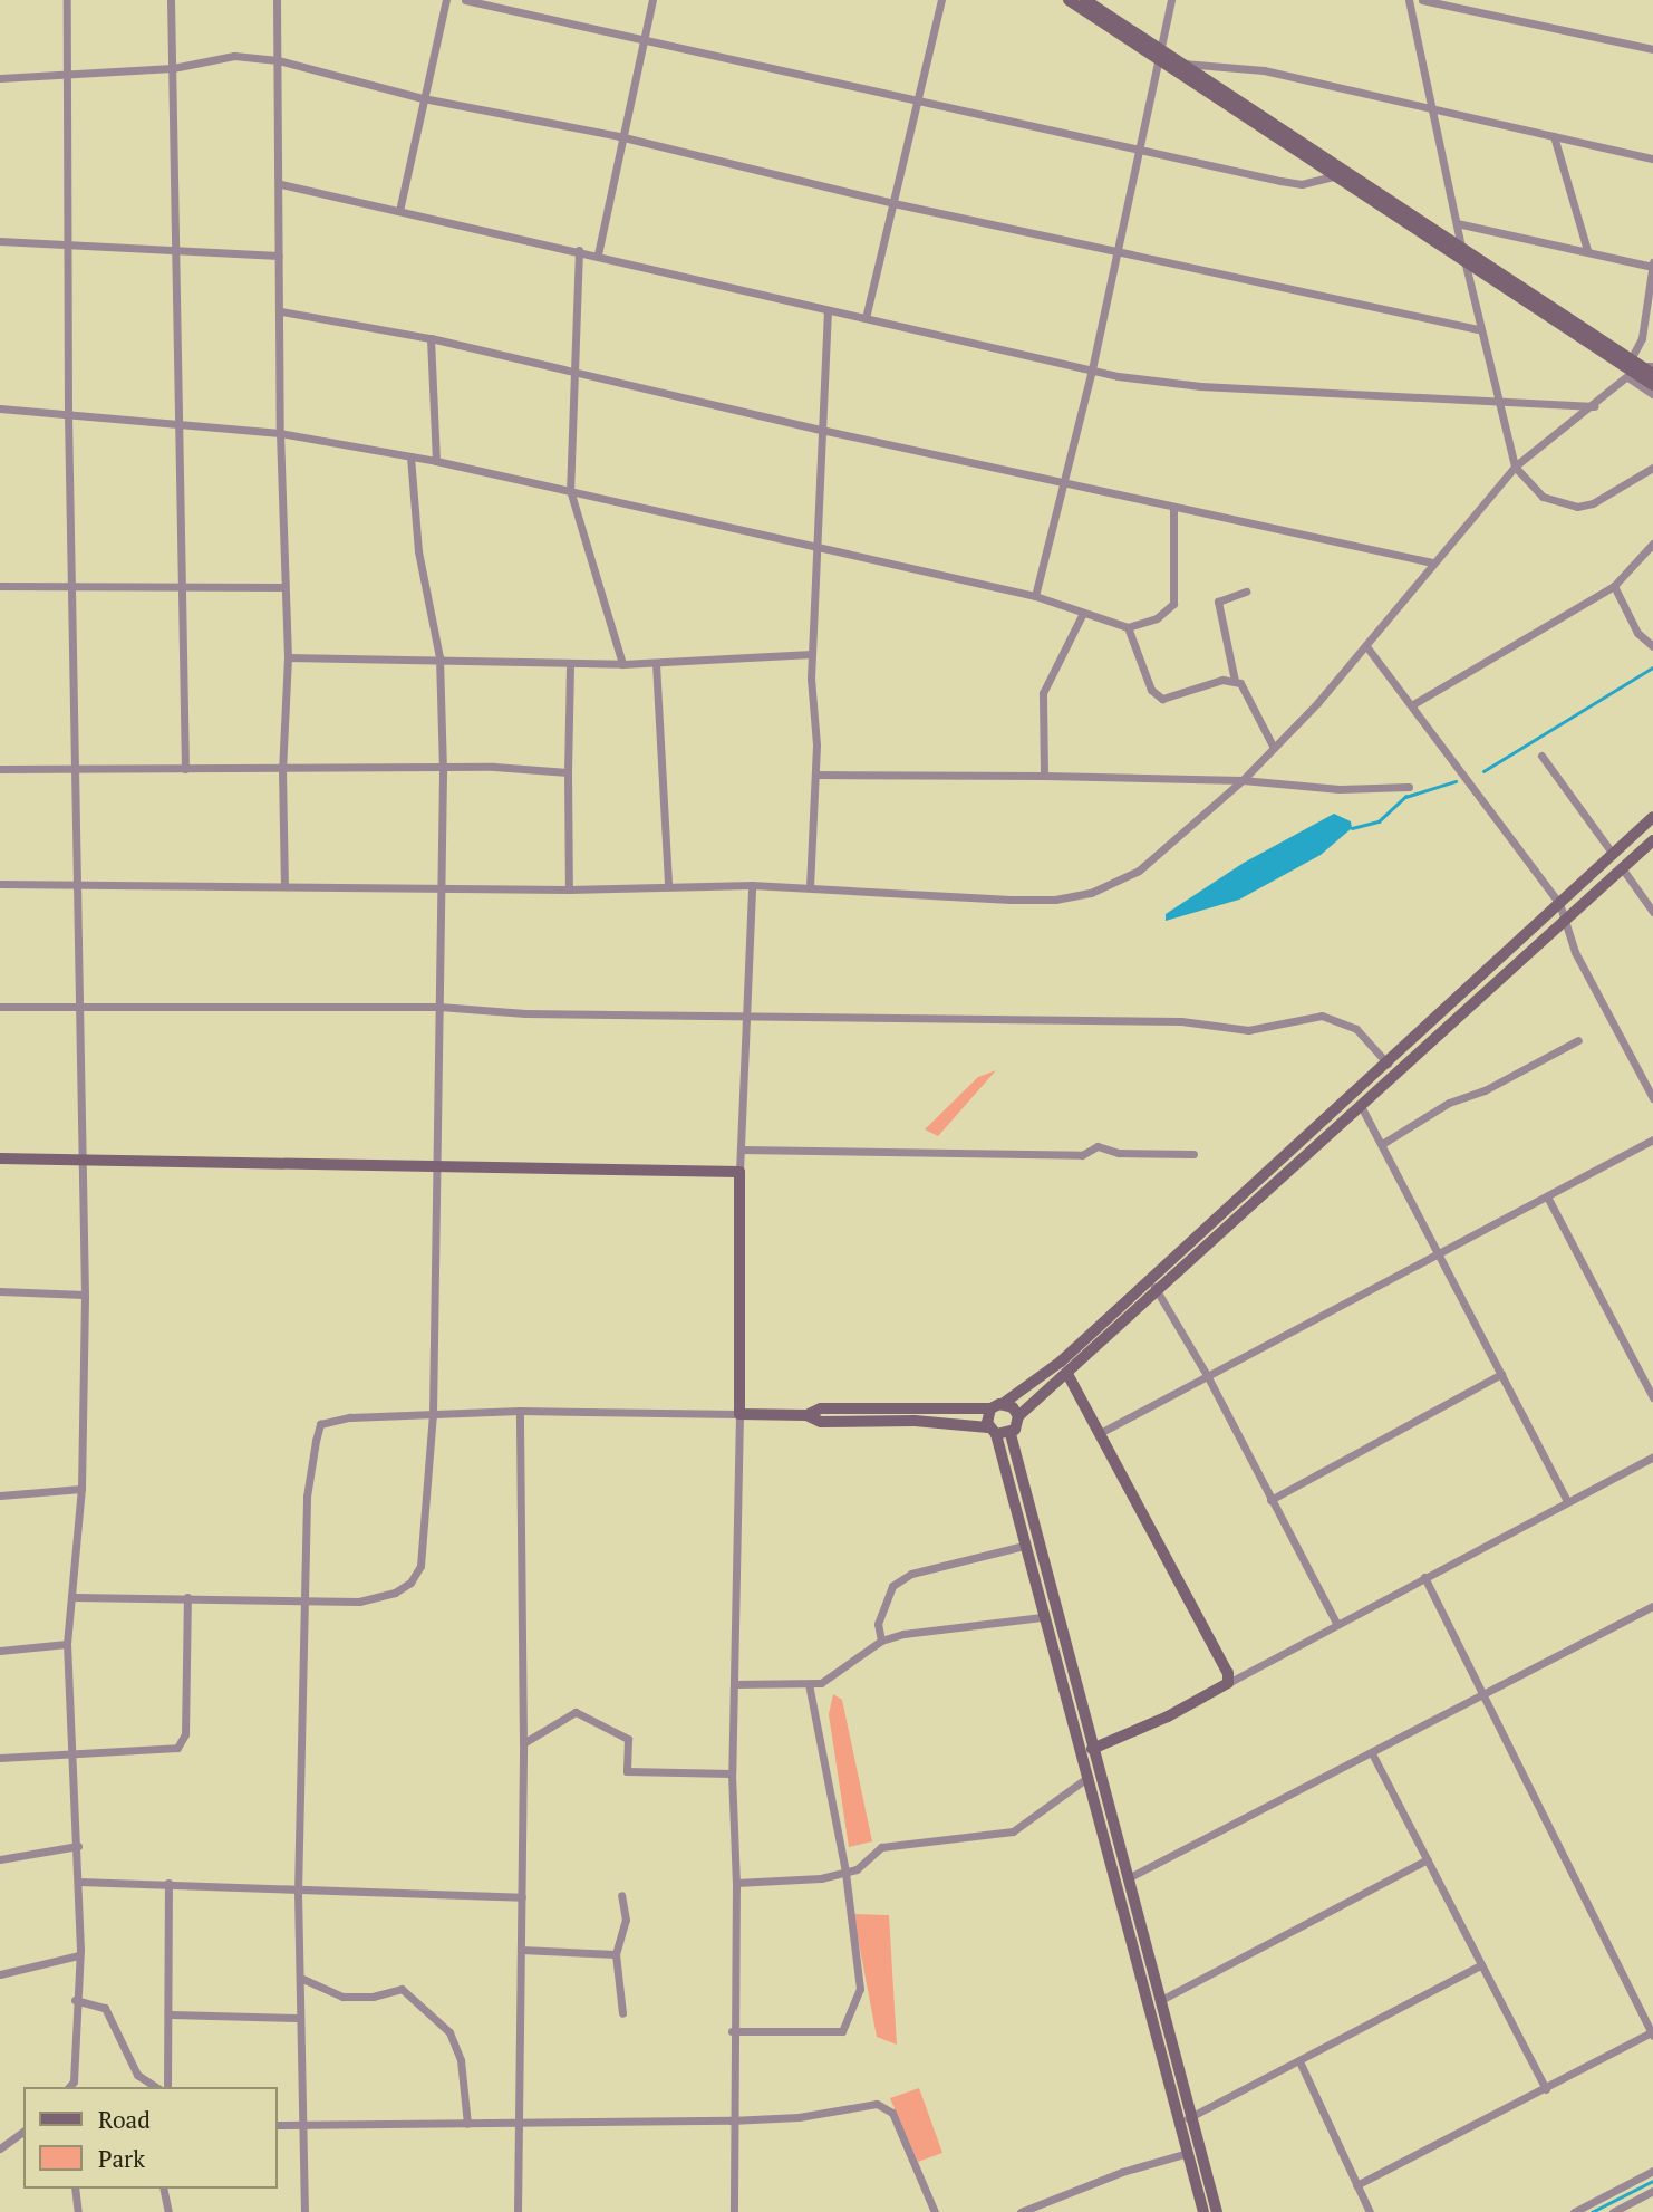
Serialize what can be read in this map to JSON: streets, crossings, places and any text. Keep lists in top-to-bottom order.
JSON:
{
  "legend": ["Road", "Park"]
}
